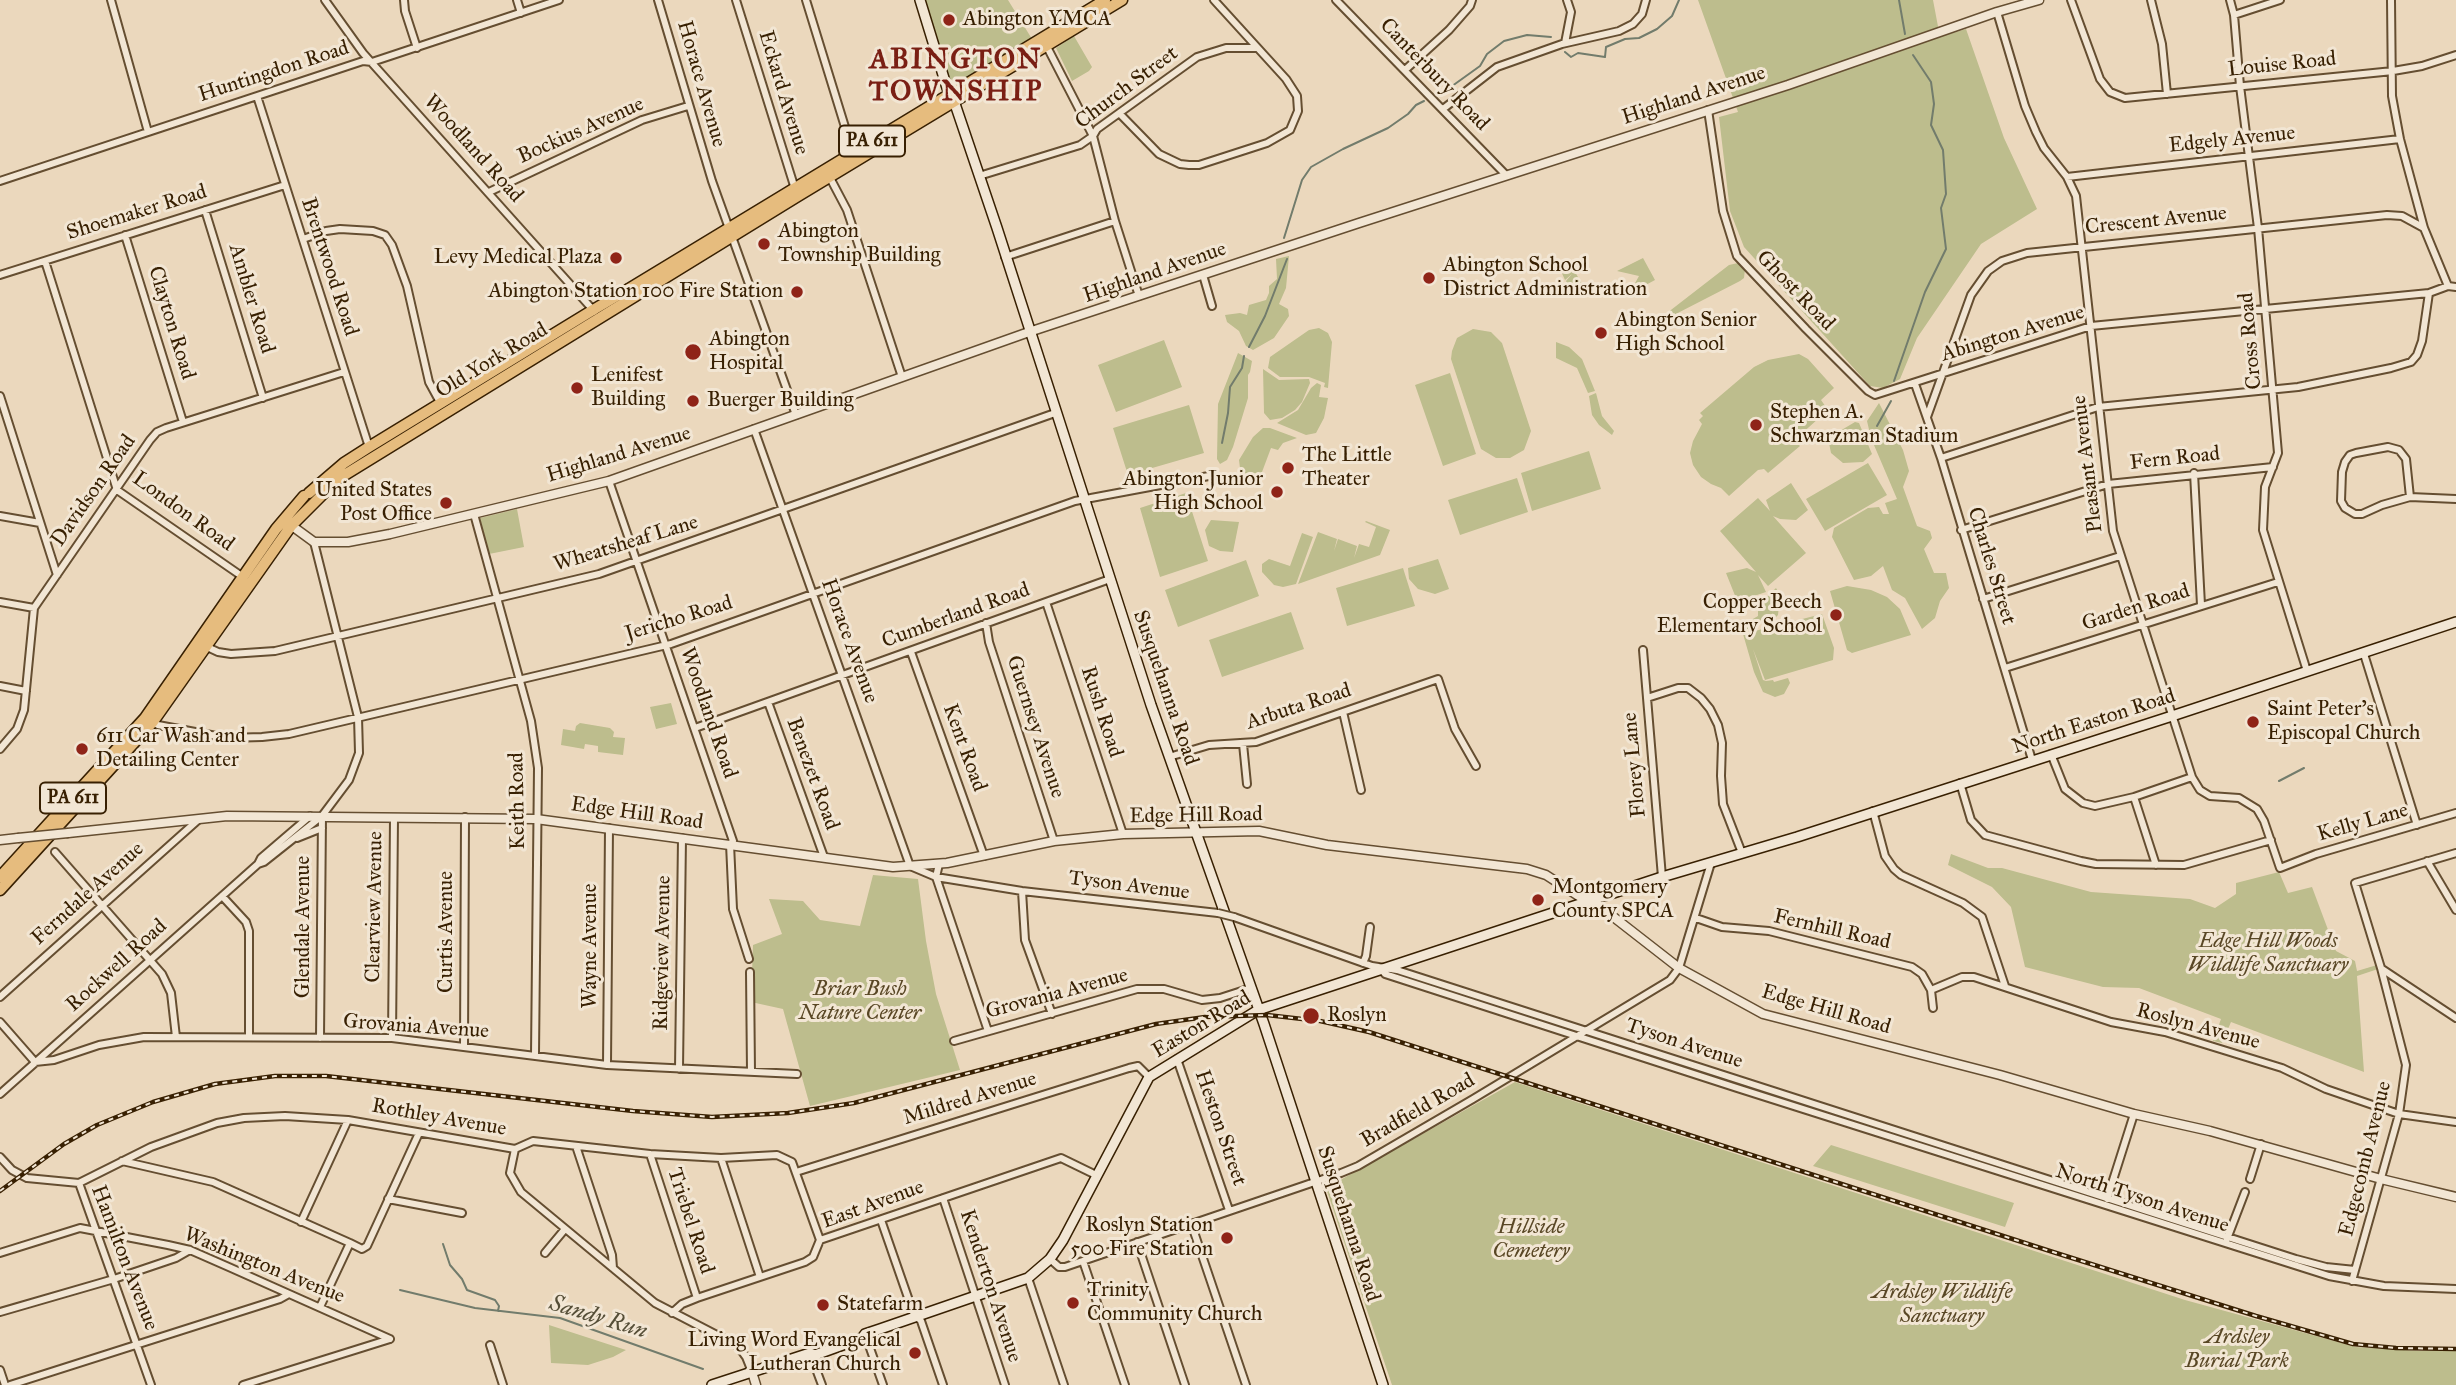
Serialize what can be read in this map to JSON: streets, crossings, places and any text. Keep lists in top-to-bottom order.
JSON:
{
  "streets": {
    "main road": [
      "PA 611",
      "Old York Road",
      "Susquehanna Road",
      "North Easton Road",
      "Easton Road"
    ],
    "street": [
      "Louise Road",
      "Huntingdon Road",
      "Canterbury Road",
      "Horace Avenue",
      "Church Street",
      "Eckard Avenue",
      "Highland Avenue",
      "Bockius Avenue",
      "Edgely Avenue",
      "Woodland Road",
      "Shoemaker Road",
      "Crescent Avenue",
      "Brentwood Road",
      "Ghost Road",
      "Ambler Road",
      "Clayton Road",
      "Abington Avenue",
      "Cross Road",
      "Fern Road",
      "Pleasant Avenue",
      "Davidson Road",
      "London Road",
      "Wheatsheaf Lane",
      "Charles Street",
      "Garden Road",
      "Cumberland Road",
      "Jericho Road",
      "Arbuta Road",
      "Rush Road",
      "Guernsey Avenue",
      "Kent Road",
      "Florey Lane",
      "Benezet Road",
      "Keith Road",
      "Edge Hill Road",
      "Kelly Lane",
      "Tyson Avenue",
      "Ferndale Avenue",
      "Clearview Avenue",
      "Glendale Avenue",
      "Fernhill Road",
      "Curtis Avenue",
      "Wayne Avenue",
      "Ridgeview Avenue",
      "Rockwell Road",
      "Grovania Avenue",
      "Roslyn Avenue",
      "Mildred Avenue",
      "Bradfield Road",
      "Rothley Avenue",
      "Heston Street",
      "Edgecomb Avenue",
      "North Tyson Avenue",
      "East Avenue",
      "Triebel Road",
      "Hamilton Avenue",
      "Washington Avenue",
      "Kenderton Avenue"
    ]
  },
  "crossings": [
    ["Louise Road", "Cross Road"],
    ["Huntingdon Road", "Woodland Road"],
    ["Huntingdon Road", "Brentwood Road"],
    ["Canterbury Road", "Highland Avenue"],
    ["Horace Avenue", "Highland Avenue"],
    ["Horace Avenue", "Bockius Avenue"],
    ["Horace Avenue", "Old York Road"],
    ["Horace Avenue", "Wheatsheaf Lane"],
    ["Horace Avenue", "Cumberland Road"],
    ["Horace Avenue", "Jericho Road"],
    ["Horace Avenue", "Edge Hill Road"],
    ["Horace Avenue", "Tyson Avenue"],
    ["Church Street", "Susquehanna Road"],
    ["Eckard Avenue", "Old York Road"],
    ["Highland Avenue", "Woodland Road"],
    ["Highland Avenue", "Ghost Road"],
    ["Highland Avenue", "Pleasant Avenue"],
    ["Highland Avenue", "Susquehanna Road"],
    ["Highland Avenue", "Keith Road"],
    ["Highland Avenue", "Rockwell Road"],
    ["Bockius Avenue", "Woodland Road"],
    ["Edgely Avenue", "Cross Road"],
    ["Edgely Avenue", "Pleasant Avenue"],
    ["Woodland Road", "Old York Road"],
    ["Woodland Road", "Wheatsheaf Lane"],
    ["Woodland Road", "Cumberland Road"],
    ["Woodland Road", "Jericho Road"],
    ["Woodland Road", "Edge Hill Road"],
    ["Shoemaker Road", "Brentwood Road"],
    ["Shoemaker Road", "Ambler Road"],
    ["Shoemaker Road", "Clayton Road"],
    ["Shoemaker Road", "London Road"],
    ["Crescent Avenue", "Abington Avenue"],
    ["Crescent Avenue", "Cross Road"],
    ["Crescent Avenue", "Pleasant Avenue"],
    ["Crescent Avenue", "Charles Street"],
    ["Brentwood Road", "Old York Road"],
    ["Brentwood Road", "Davidson Road"],
    ["Ghost Road", "Abington Avenue"],
    ["Ghost Road", "Charles Street"],
    ["Ambler Road", "Davidson Road"],
    ["Clayton Road", "Davidson Road"],
    ["Abington Avenue", "Cross Road"],
    ["Abington Avenue", "Pleasant Avenue"],
    ["Abington Avenue", "Charles Street"],
    ["Cross Road", "Fern Road"],
    ["Cross Road", "Garden Road"],
    ["Cross Road", "North Easton Road"],
    ["Old York Road", "London Road"],
    ["Old York Road", "Wheatsheaf Lane"],
    ["Old York Road", "Jericho Road"],
    ["Old York Road", "Susquehanna Road"],
    ["Fern Road", "Pleasant Avenue"],
    ["Fern Road", "Charles Street"],
    ["Pleasant Avenue", "Garden Road"],
    ["Pleasant Avenue", "North Easton Road"],
    ["Davidson Road", "London Road"],
    ["Wheatsheaf Lane", "Susquehanna Road"],
    ["Wheatsheaf Lane", "Keith Road"],
    ["Wheatsheaf Lane", "Rockwell Road"],
    ["Charles Street", "Garden Road"],
    ["Charles Street", "North Easton Road"],
    ["Cumberland Road", "Susquehanna Road"],
    ["Cumberland Road", "Rush Road"],
    ["Cumberland Road", "Guernsey Avenue"],
    ["Cumberland Road", "Kent Road"],
    ["Cumberland Road", "Benezet Road"],
    ["Jericho Road", "Susquehanna Road"],
    ["Jericho Road", "Keith Road"],
    ["Jericho Road", "Rockwell Road"],
    ["Susquehanna Road", "Arbuta Road"],
    ["Susquehanna Road", "Edge Hill Road"],
    ["Susquehanna Road", "Grovania Avenue"],
    ["Susquehanna Road", "Easton Road"],
    ["Susquehanna Road", "Bradfield Road"],
    ["Rush Road", "Edge Hill Road"],
    ["North Easton Road", "Easton Road"],
    ["Guernsey Avenue", "Edge Hill Road"],
    ["Kent Road", "Edge Hill Road"],
    ["Florey Lane", "Easton Road"],
    ["Benezet Road", "Edge Hill Road"],
    ["Keith Road", "Edge Hill Road"],
    ["Keith Road", "Grovania Avenue"],
    ["Edge Hill Road", "Tyson Avenue"],
    ["Edge Hill Road", "Ferndale Avenue"],
    ["Edge Hill Road", "Clearview Avenue"],
    ["Edge Hill Road", "Glendale Avenue"],
    ["Edge Hill Road", "Curtis Avenue"],
    ["Edge Hill Road", "Wayne Avenue"],
    ["Edge Hill Road", "Ridgeview Avenue"],
    ["Edge Hill Road", "Rockwell Road"],
    ["Edge Hill Road", "Easton Road"],
    ["Edge Hill Road", "Bradfield Road"],
    ["Edge Hill Road", "Edgecomb Avenue"],
    ["Tyson Avenue", "Easton Road"],
    ["Tyson Avenue", "Bradfield Road"],
    ["Tyson Avenue", "North Tyson Avenue"],
    ["Clearview Avenue", "Grovania Avenue"],
    ["Glendale Avenue", "Rockwell Road"],
    ["Glendale Avenue", "Grovania Avenue"],
    ["Fernhill Road", "Roslyn Avenue"],
    ["Curtis Avenue", "Grovania Avenue"],
    ["Wayne Avenue", "Grovania Avenue"],
    ["Ridgeview Avenue", "Grovania Avenue"],
    ["Rockwell Road", "Grovania Avenue"],
    ["Easton Road", "Mildred Avenue"],
    ["Easton Road", "Bradfield Road"],
    ["Easton Road", "Heston Street"],
    ["Easton Road", "East Avenue"],
    ["Easton Road", "Kenderton Avenue"],
    ["Roslyn Avenue", "Edgecomb Avenue"],
    ["Mildred Avenue", "Rothley Avenue"],
    ["Bradfield Road", "Heston Street"],
    ["Rothley Avenue", "Triebel Road"],
    ["Rothley Avenue", "Hamilton Avenue"],
    ["Edgecomb Avenue", "North Tyson Avenue"],
    ["East Avenue", "Triebel Road"],
    ["East Avenue", "Kenderton Avenue"],
    ["Hamilton Avenue", "Washington Avenue"]
  ],
  "districts": ["ABINGTON TOWNSHIP"],
  "water": ["Sandy Run"],
  "parks": [
    "Edge Hill Woods Wildlife Sanctuary",
    "Briar Bush Nature Center",
    "Hillside Cemetery",
    "Ardsley Wildlife Sanctuary",
    "Ardsley Burial Park"
  ],
  "places": [
    "Abington YMCA",
    "Abington Township Building",
    "Levy Medical Plaza",
    "Abington School District Administration",
    "Abington Station 100 Fire Station",
    "Abington Senior High School",
    "Abington Hospital",
    "Lenifest Building",
    "Buerger Building",
    "Stephen A. Schwarzman Stadium",
    "The Little Theater",
    "Abington Junior High School",
    "United States Post Office",
    "Copper Beech Elementary School",
    "Saint Peter's Episcopal Church",
    "611 Car Wash and Detailing Center",
    "Montgomery County SPCA",
    "Roslyn",
    "Roslyn Station 500 Fire Station",
    "Trinity Community Church",
    "Statefarm",
    "Living Word Evangelical Lutheran Church"
  ]
}
